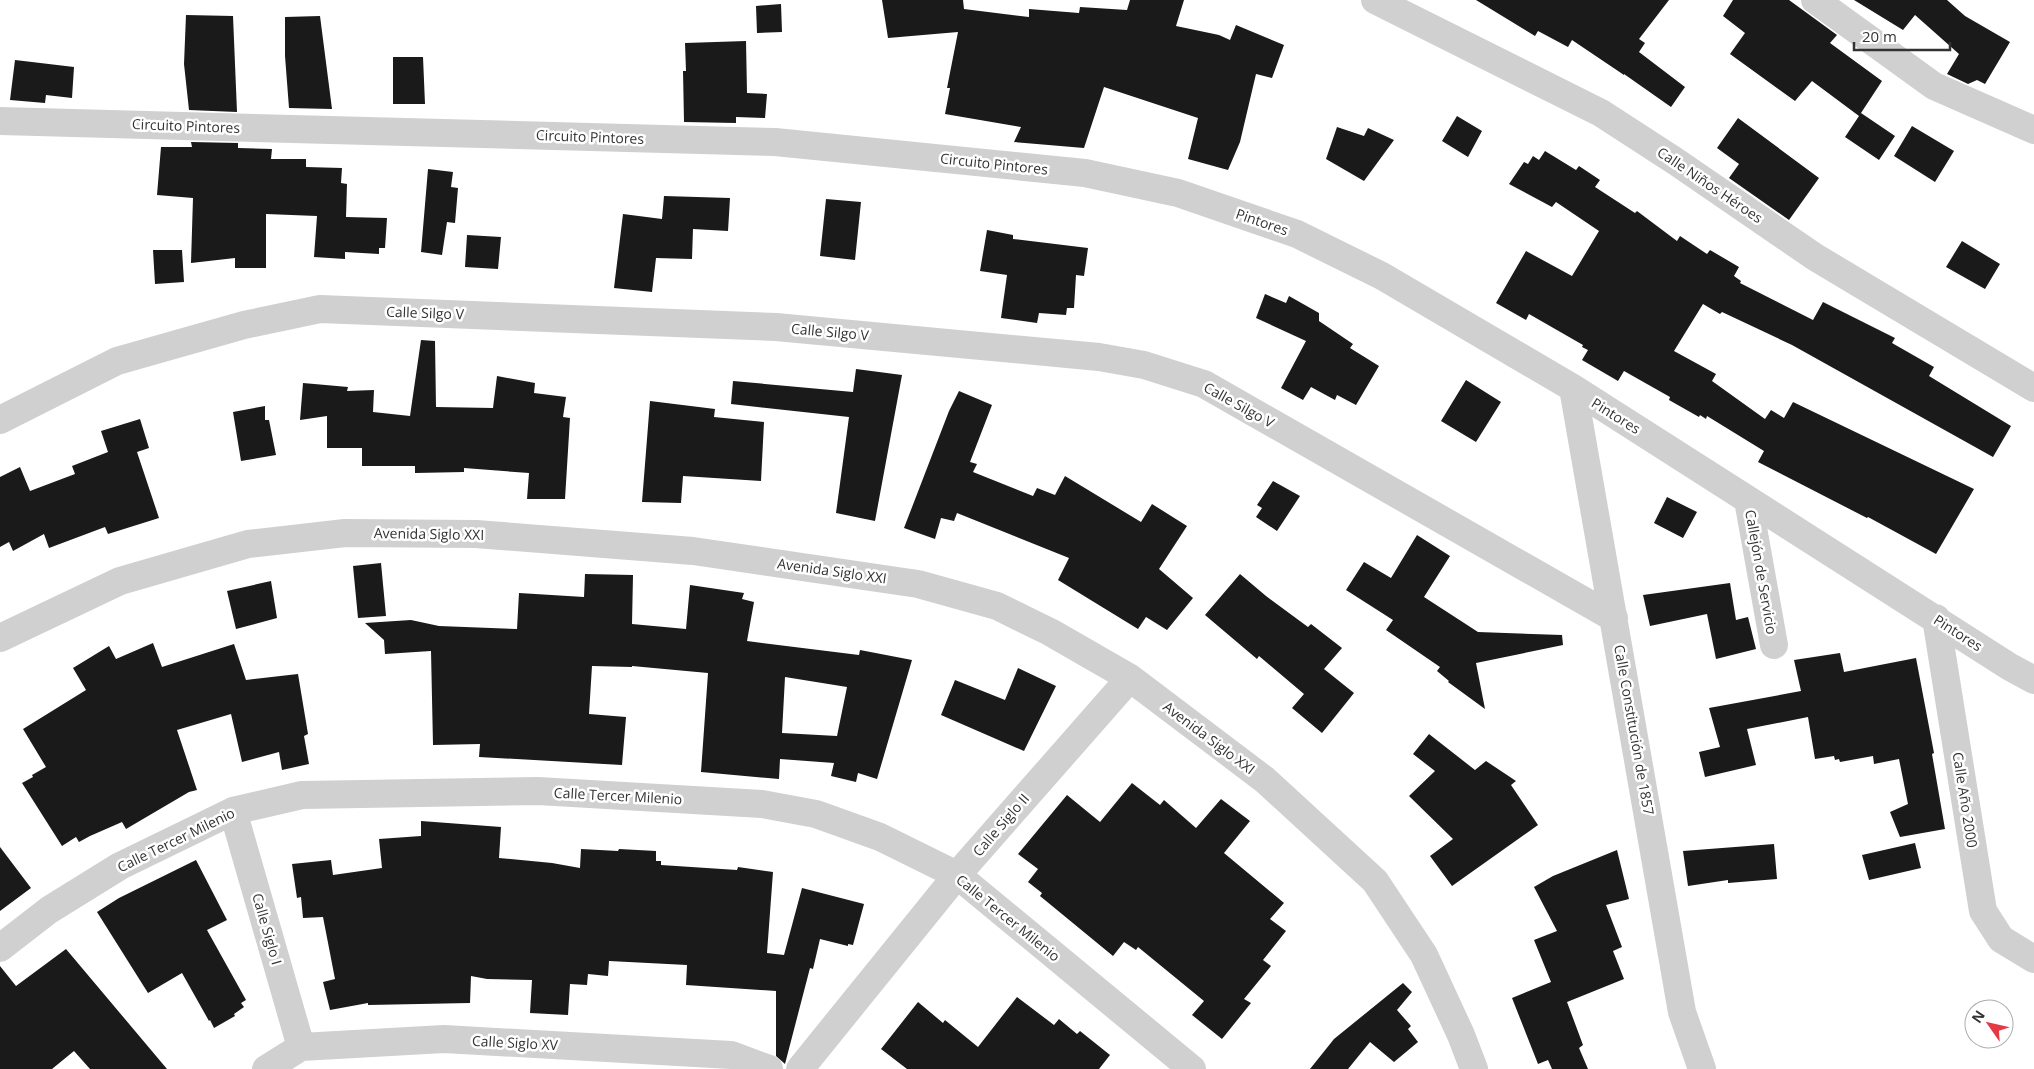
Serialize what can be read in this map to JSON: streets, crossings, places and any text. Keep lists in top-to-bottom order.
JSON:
{
  "streets": {
    "street": [
      "Circuito Pintores",
      "Calle Niños Héroes",
      "Pintores",
      "Calle Silgo V",
      "Avenida Siglo XXI",
      "Callejón de Servicio",
      "Calle Constitución de 1857",
      "Calle Tercer Milenio",
      "Calle Año 2000",
      "Calle Siglo II",
      "Calle Siglo I",
      "Calle Siglo XV"
    ]
  },
  "crossings": [
    ["Circuito Pintores", "Pintores"],
    ["Pintores", "Callejón de Servicio"],
    ["Pintores", "Calle Constitución de 1857"],
    ["Pintores", "Calle Año 2000"],
    ["Calle Silgo V", "Calle Constitución de 1857"],
    ["Avenida Siglo XXI", "Calle Siglo II"],
    ["Calle Tercer Milenio", "Calle Siglo II"],
    ["Calle Tercer Milenio", "Calle Siglo I"],
    ["Calle Siglo I", "Calle Siglo XV"]
  ],
  "scale_bar": "20 m",
  "north": "top left"
}
